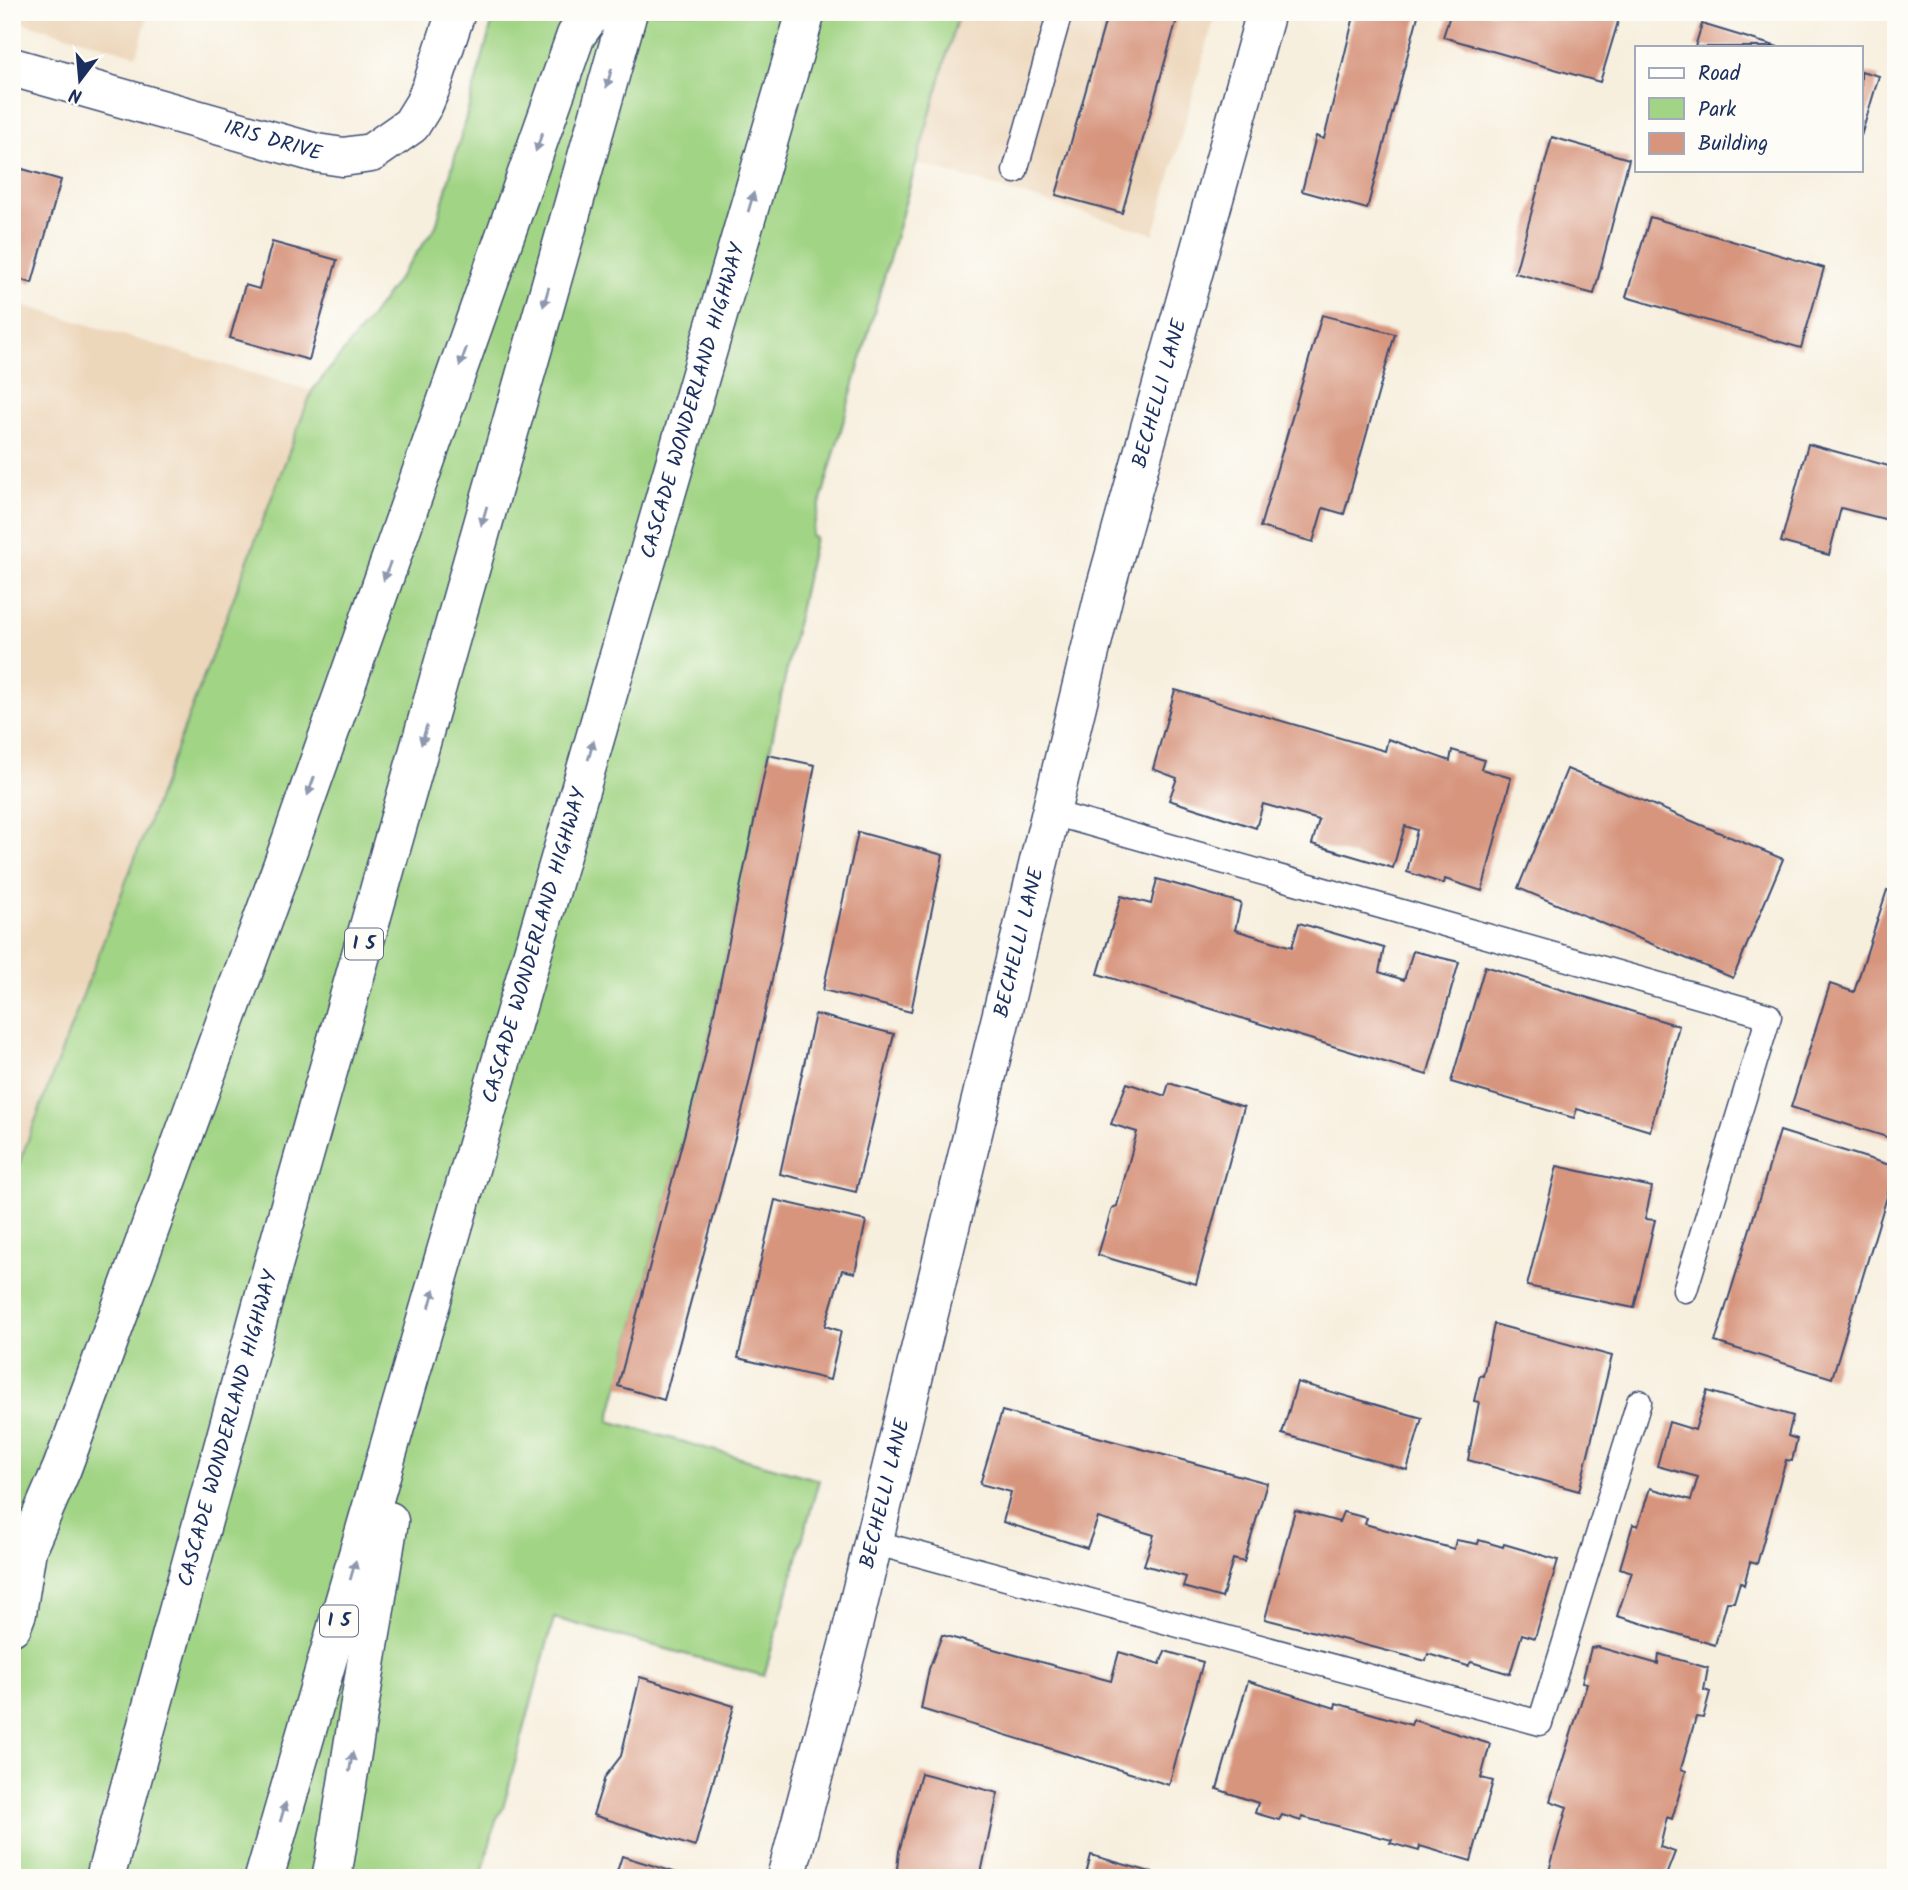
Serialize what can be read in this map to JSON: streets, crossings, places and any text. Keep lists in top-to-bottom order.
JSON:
{
  "streets": {
    "main road": [
      "IRIS DRIVE",
      "BECHELLI LANE",
      "CASCADE WONDERLAND HIGHWAY",
      "I 5"
    ]
  },
  "legend": ["Road", "Park", "Building"],
  "north": "bottom"
}
